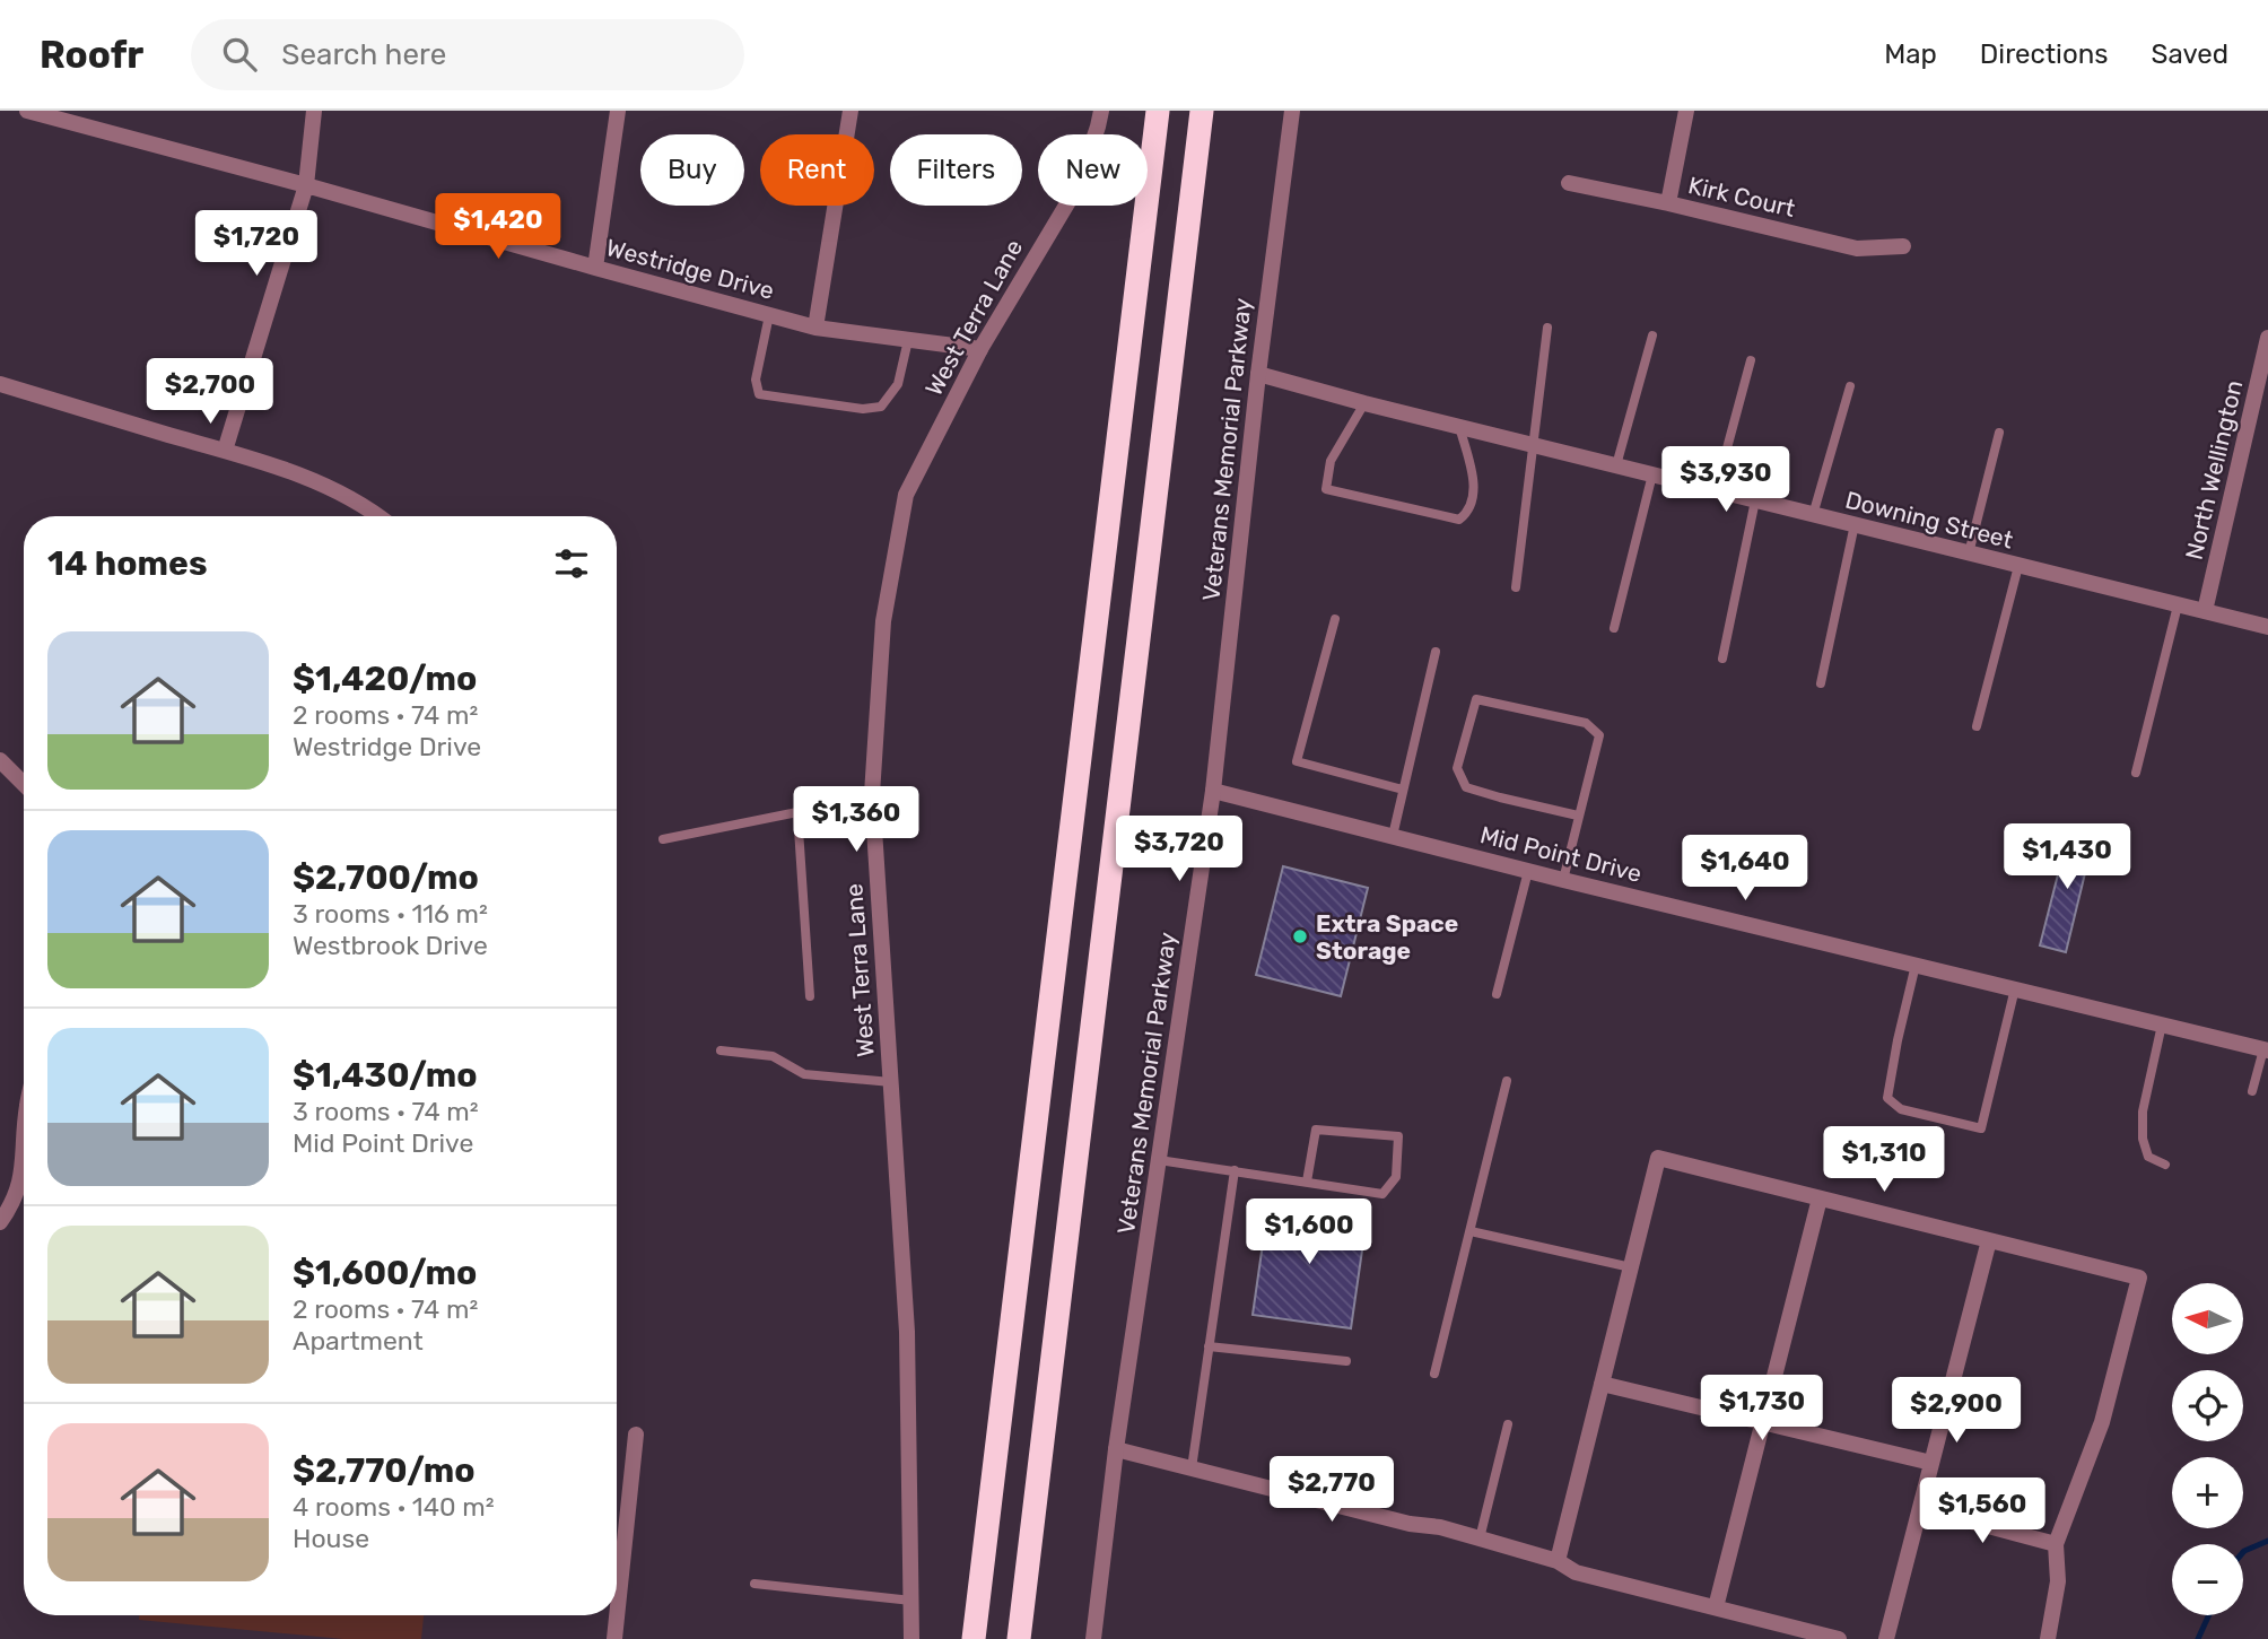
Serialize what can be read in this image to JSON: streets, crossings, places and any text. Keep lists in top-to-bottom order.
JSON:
{
  "streets": {
    "street": [
      "Kirk Court",
      "Westridge Drive",
      "West Terra Lane",
      "Veterans Memorial Parkway",
      "North Wellington",
      "Downing Street",
      "Mid Point Drive"
    ]
  },
  "crossings": [
    ["Westridge Drive", "West Terra Lane"],
    ["Veterans Memorial Parkway", "Downing Street"],
    ["Veterans Memorial Parkway", "Mid Point Drive"],
    ["North Wellington", "Downing Street"]
  ],
  "places": ["Extra Space Storage"],
  "north": "left",
  "page": {
    "header": "Roofr",
    "search": "Search here",
    "nav": ["Map", "Directions", "Saved"],
    "chip": [
      "Buy",
      "Rent",
      "Filters",
      "New"
    ],
    "price": [
      "$1,420",
      "$1,720",
      "$2,700",
      "$3,930",
      "$1,360",
      "$3,720",
      "$1,430",
      "$1,640",
      "$1,310",
      "$1,600",
      "$1,730",
      "$2,900",
      "$2,770",
      "$1,560"
    ],
    "heading": "14 homes",
    "list": [
      {
        "name": "$1,420/mo",
        "note": "2 rooms · 74 m² · Westridge Drive"
      },
      {
        "name": "$2,700/mo",
        "note": "3 rooms · 116 m² · Westbrook Drive"
      },
      {
        "name": "$1,430/mo",
        "note": "3 rooms · 74 m² · Mid Point Drive"
      },
      {
        "name": "$1,600/mo",
        "note": "2 rooms · 74 m² · Apartment"
      },
      {
        "name": "$2,770/mo",
        "note": "4 rooms · 140 m² · House"
      }
    ],
    "map_buttons": ["+", "−"]
  }
}
